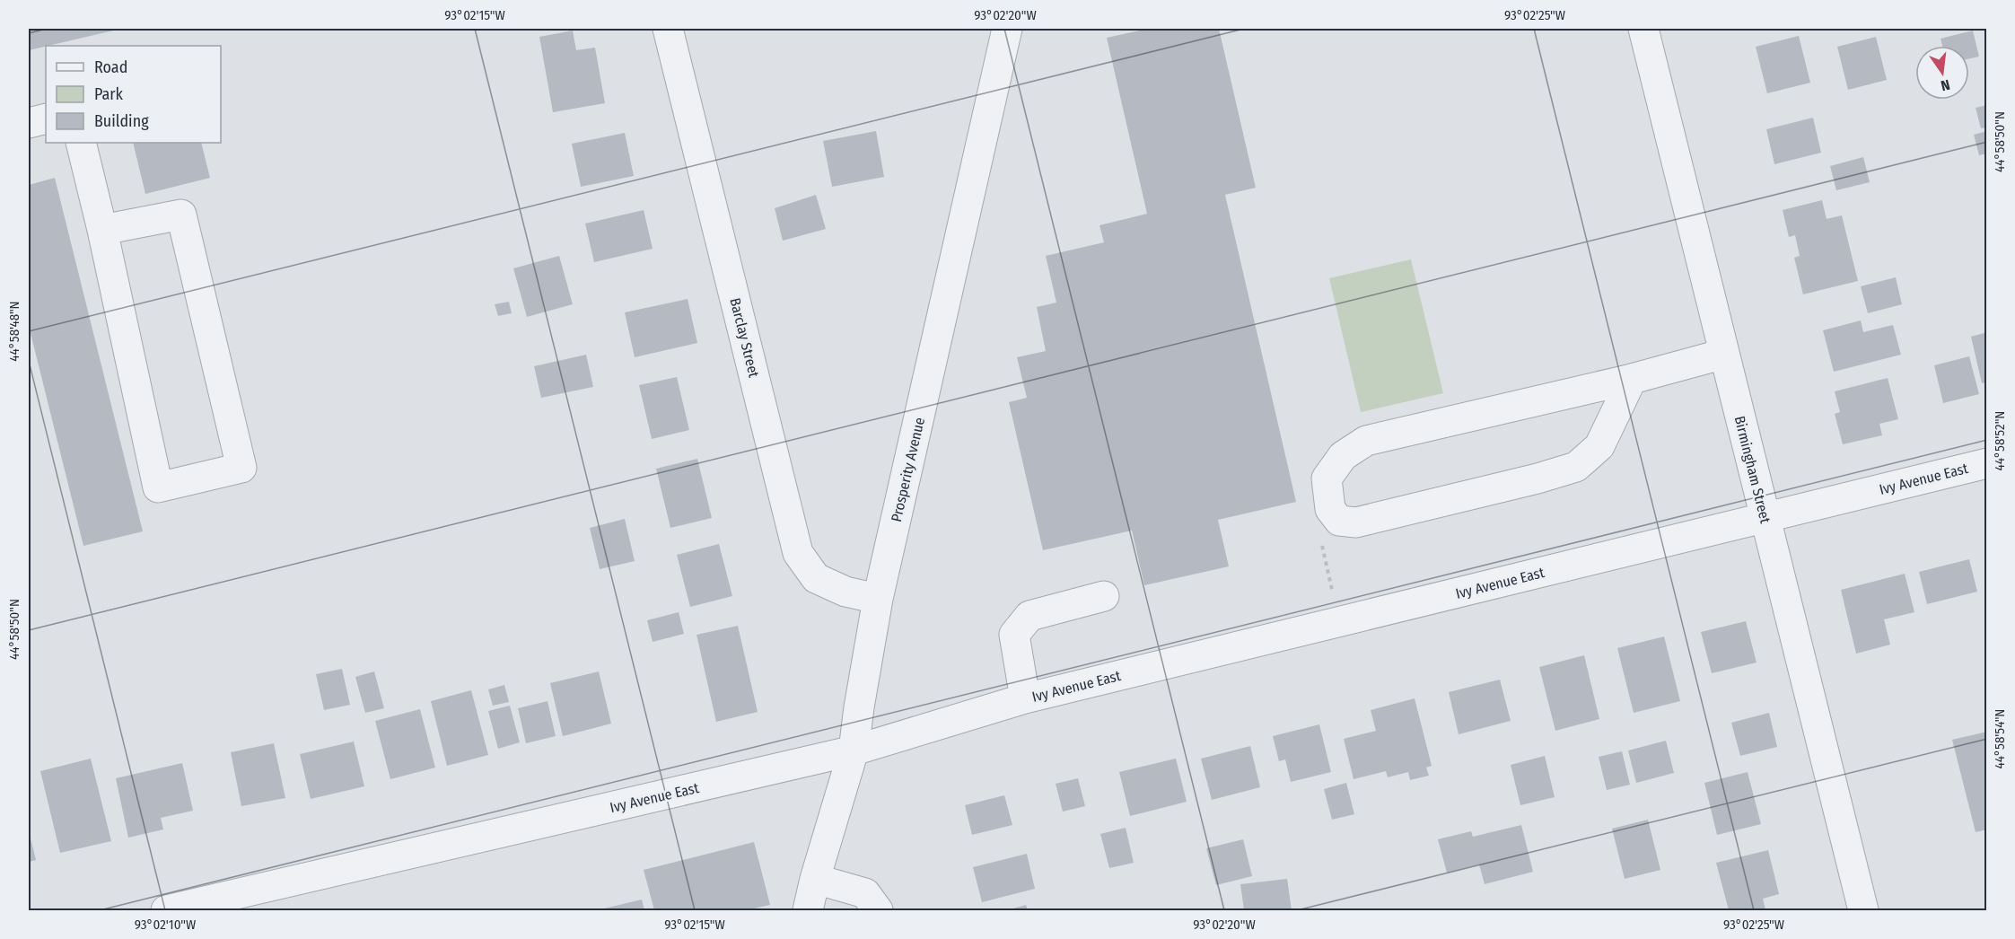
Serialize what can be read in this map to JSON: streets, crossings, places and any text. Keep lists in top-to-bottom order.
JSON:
{
  "streets": {
    "street": [
      "Barclay Street",
      "Prosperity Avenue",
      "Birmingham Street",
      "Ivy Avenue East"
    ]
  },
  "crossings": [
    ["Barclay Street", "Prosperity Avenue"],
    ["Prosperity Avenue", "Ivy Avenue East"],
    ["Birmingham Street", "Ivy Avenue East"]
  ],
  "legend": ["Road", "Park", "Building"],
  "north": "bottom",
  "coordinates": [
    "93°02'15\"W",
    "93°02'20\"W",
    "93°02'25\"W",
    "44°58'50\"N",
    "44°58'48\"N",
    "44°58'52\"N",
    "44°58'54\"N",
    "93°02'10\"W"
  ]
}
